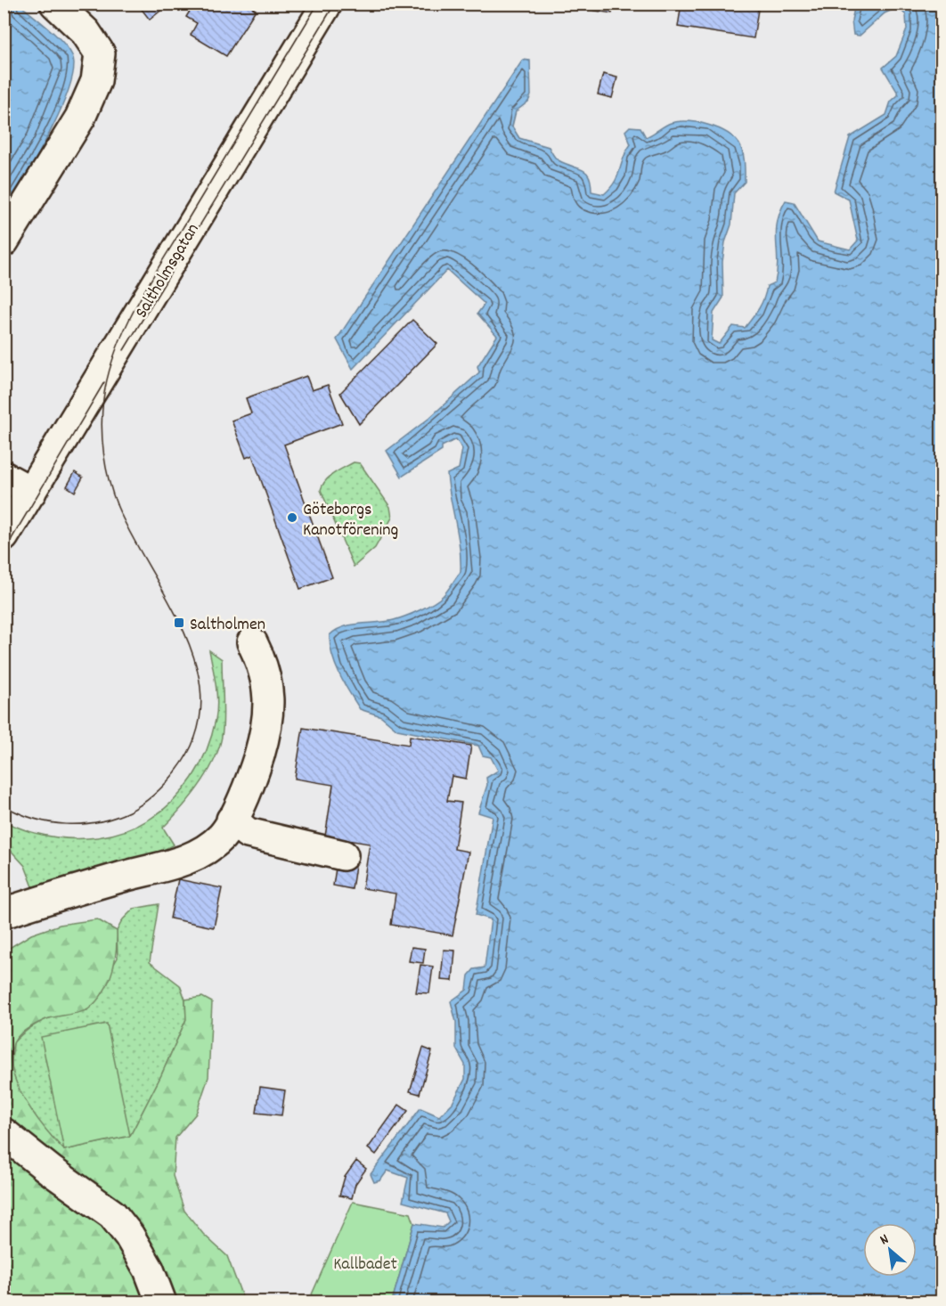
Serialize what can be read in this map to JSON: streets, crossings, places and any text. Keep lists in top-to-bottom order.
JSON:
{
  "streets": {
    "street": ["Saltholmsgatan"]
  },
  "parks": ["Kallbadet"],
  "places": {
    "other": ["Göteborgs Kanotförening"],
    "transit": ["Saltholmen"]
  },
  "north": "top left"
}
